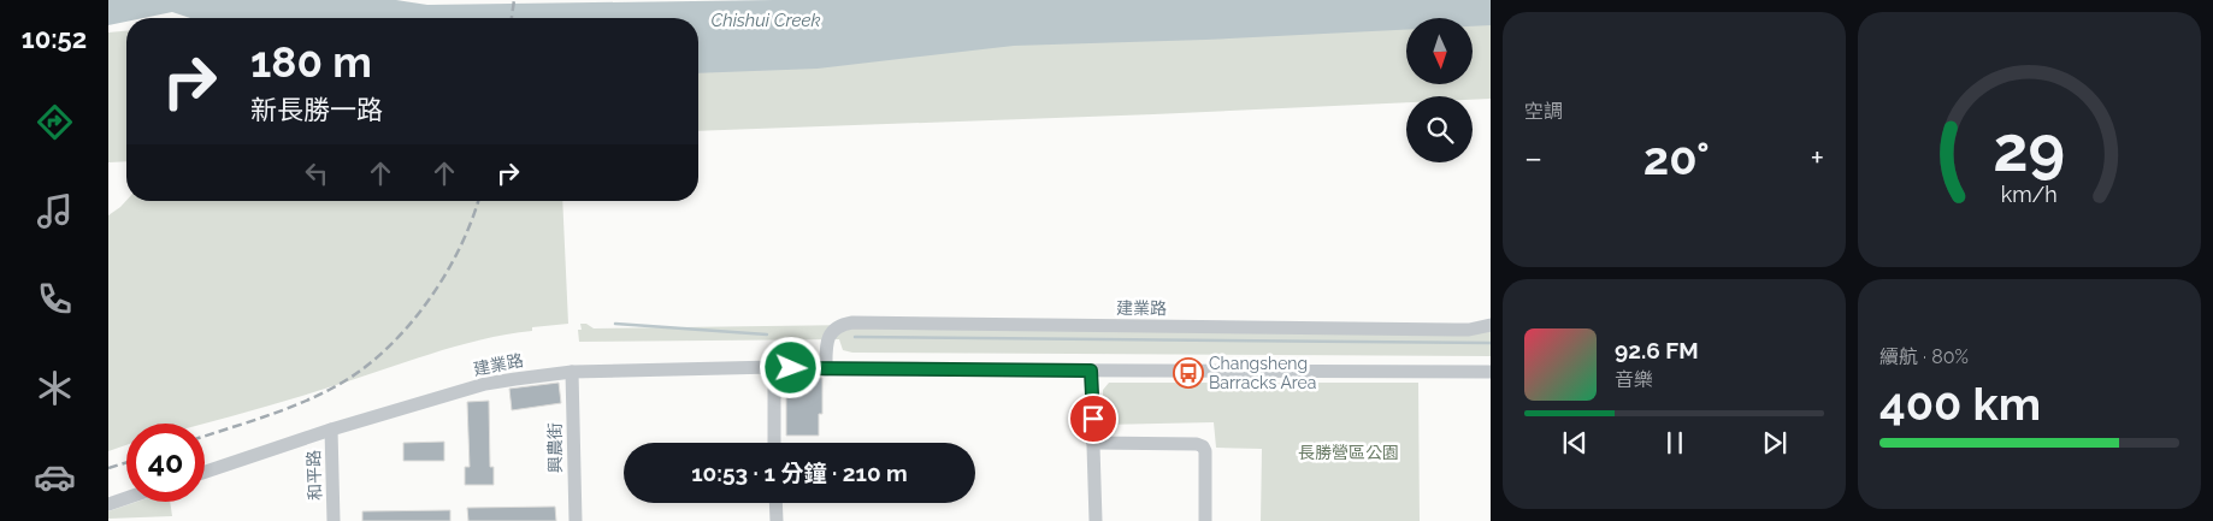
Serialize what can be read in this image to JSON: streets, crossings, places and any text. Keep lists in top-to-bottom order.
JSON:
{
  "streets": {
    "street": ["建業路", "興農街", "和平路"]
  },
  "crossings": [
    ["建業路", "興農街"],
    ["建業路", "和平路"]
  ],
  "water": ["Chishui Creek"],
  "parks": ["長勝營區公園"],
  "places": {
    "bus stop": ["Changsheng Barracks Area"]
  },
  "north": "bottom",
  "page": {
    "tabs": "10:52",
    "tile": [
      "空調",
      ["續航 · 80%", "400 km"]
    ],
    "turn": ["180 m", "新長勝一路"],
    "heat": ["−", "20°", "+"],
    "song": ["92.6 FM", "音樂"],
    "limit": "40",
    "trip": "10:53 · 1 分鐘 · 210 m",
    "gauge": ["29", "km/h"]
  }
}
